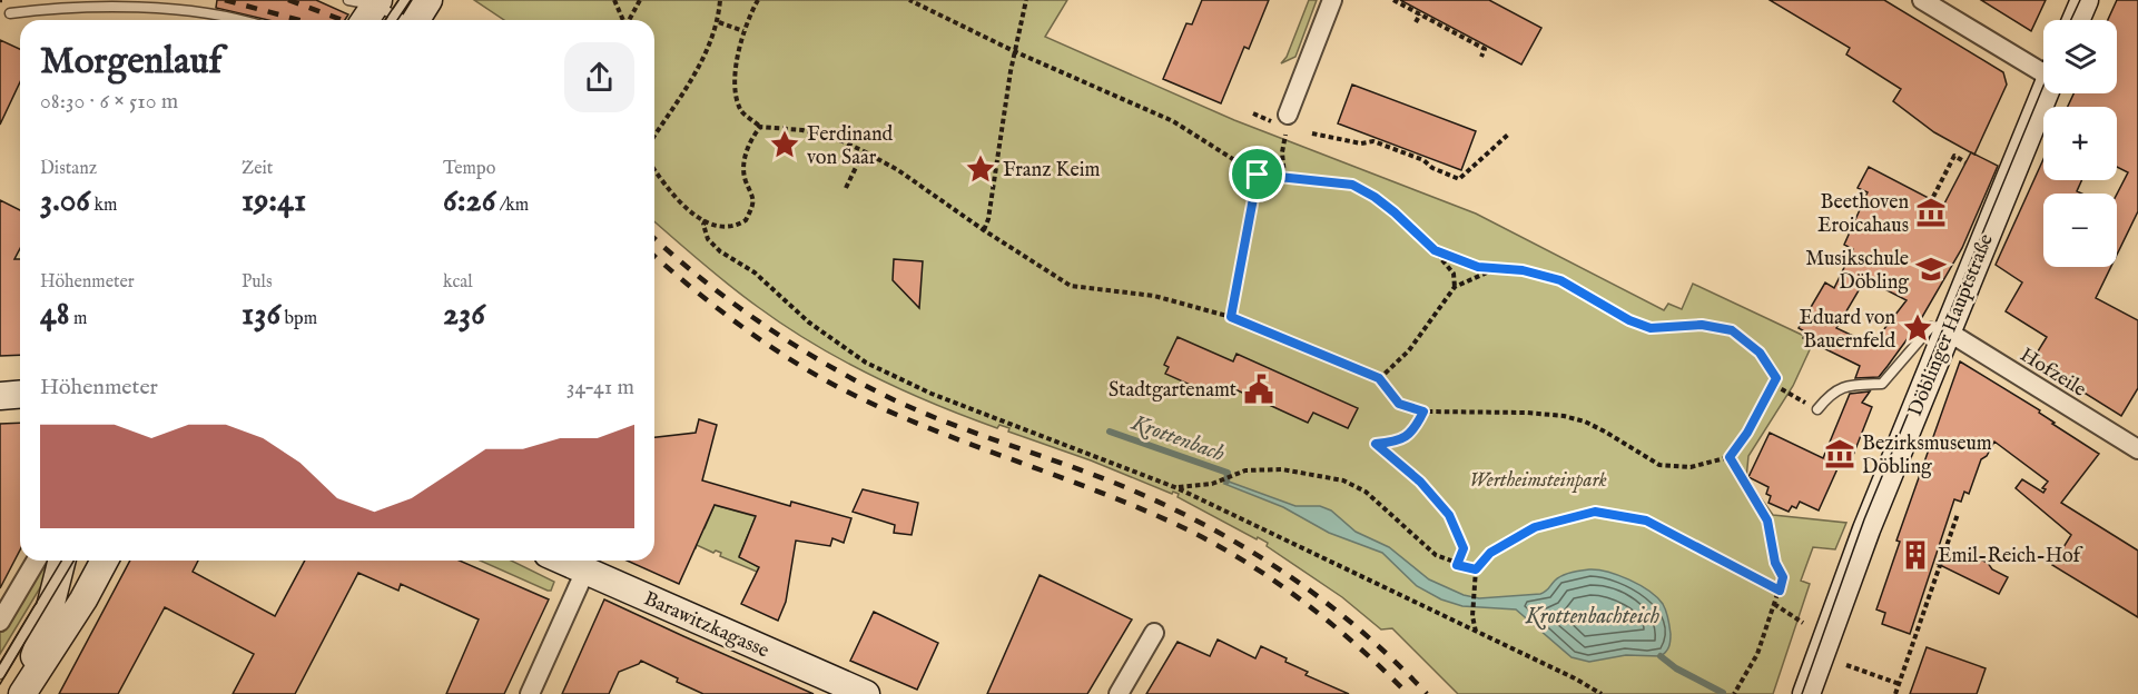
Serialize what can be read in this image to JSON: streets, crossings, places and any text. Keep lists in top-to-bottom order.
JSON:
{
  "streets": {
    "main road": ["Döblinger Hauptstraße", "Barawitzkagasse"],
    "street": ["Hofzeile"]
  },
  "crossings": [
    ["Döblinger Hauptstraße", "Hofzeile"]
  ],
  "water": ["Krottenbach", "Krottenbachteich"],
  "parks": ["Wertheimsteinpark"],
  "places": {
    "place": ["Ferdinand von Saar", "Franz Keim", "Eduard von Bauernfeld"],
    "museum": ["Beethoven Eroicahaus", "Bezirksmuseum Döbling"],
    "school or university": ["Musikschule Döbling"],
    "public building": ["Stadtgartenamt"],
    "building": ["Emil-Reich-Hof"]
  },
  "page": {
    "map_buttons": ["+", "−"],
    "heading": ["Morgenlauf", "08:30 · 6 × 510 m"],
    "stats": [
      ["Distanz", "3.06 km"],
      ["Zeit", "19:41"],
      ["Tempo", "6:26 /km"],
      ["Höhenmeter", "48 m"],
      ["Puls", "136 bpm"],
      ["kcal", "236"]
    ],
    "chart": ["Höhenmeter", "34–41 m"]
  }
}
